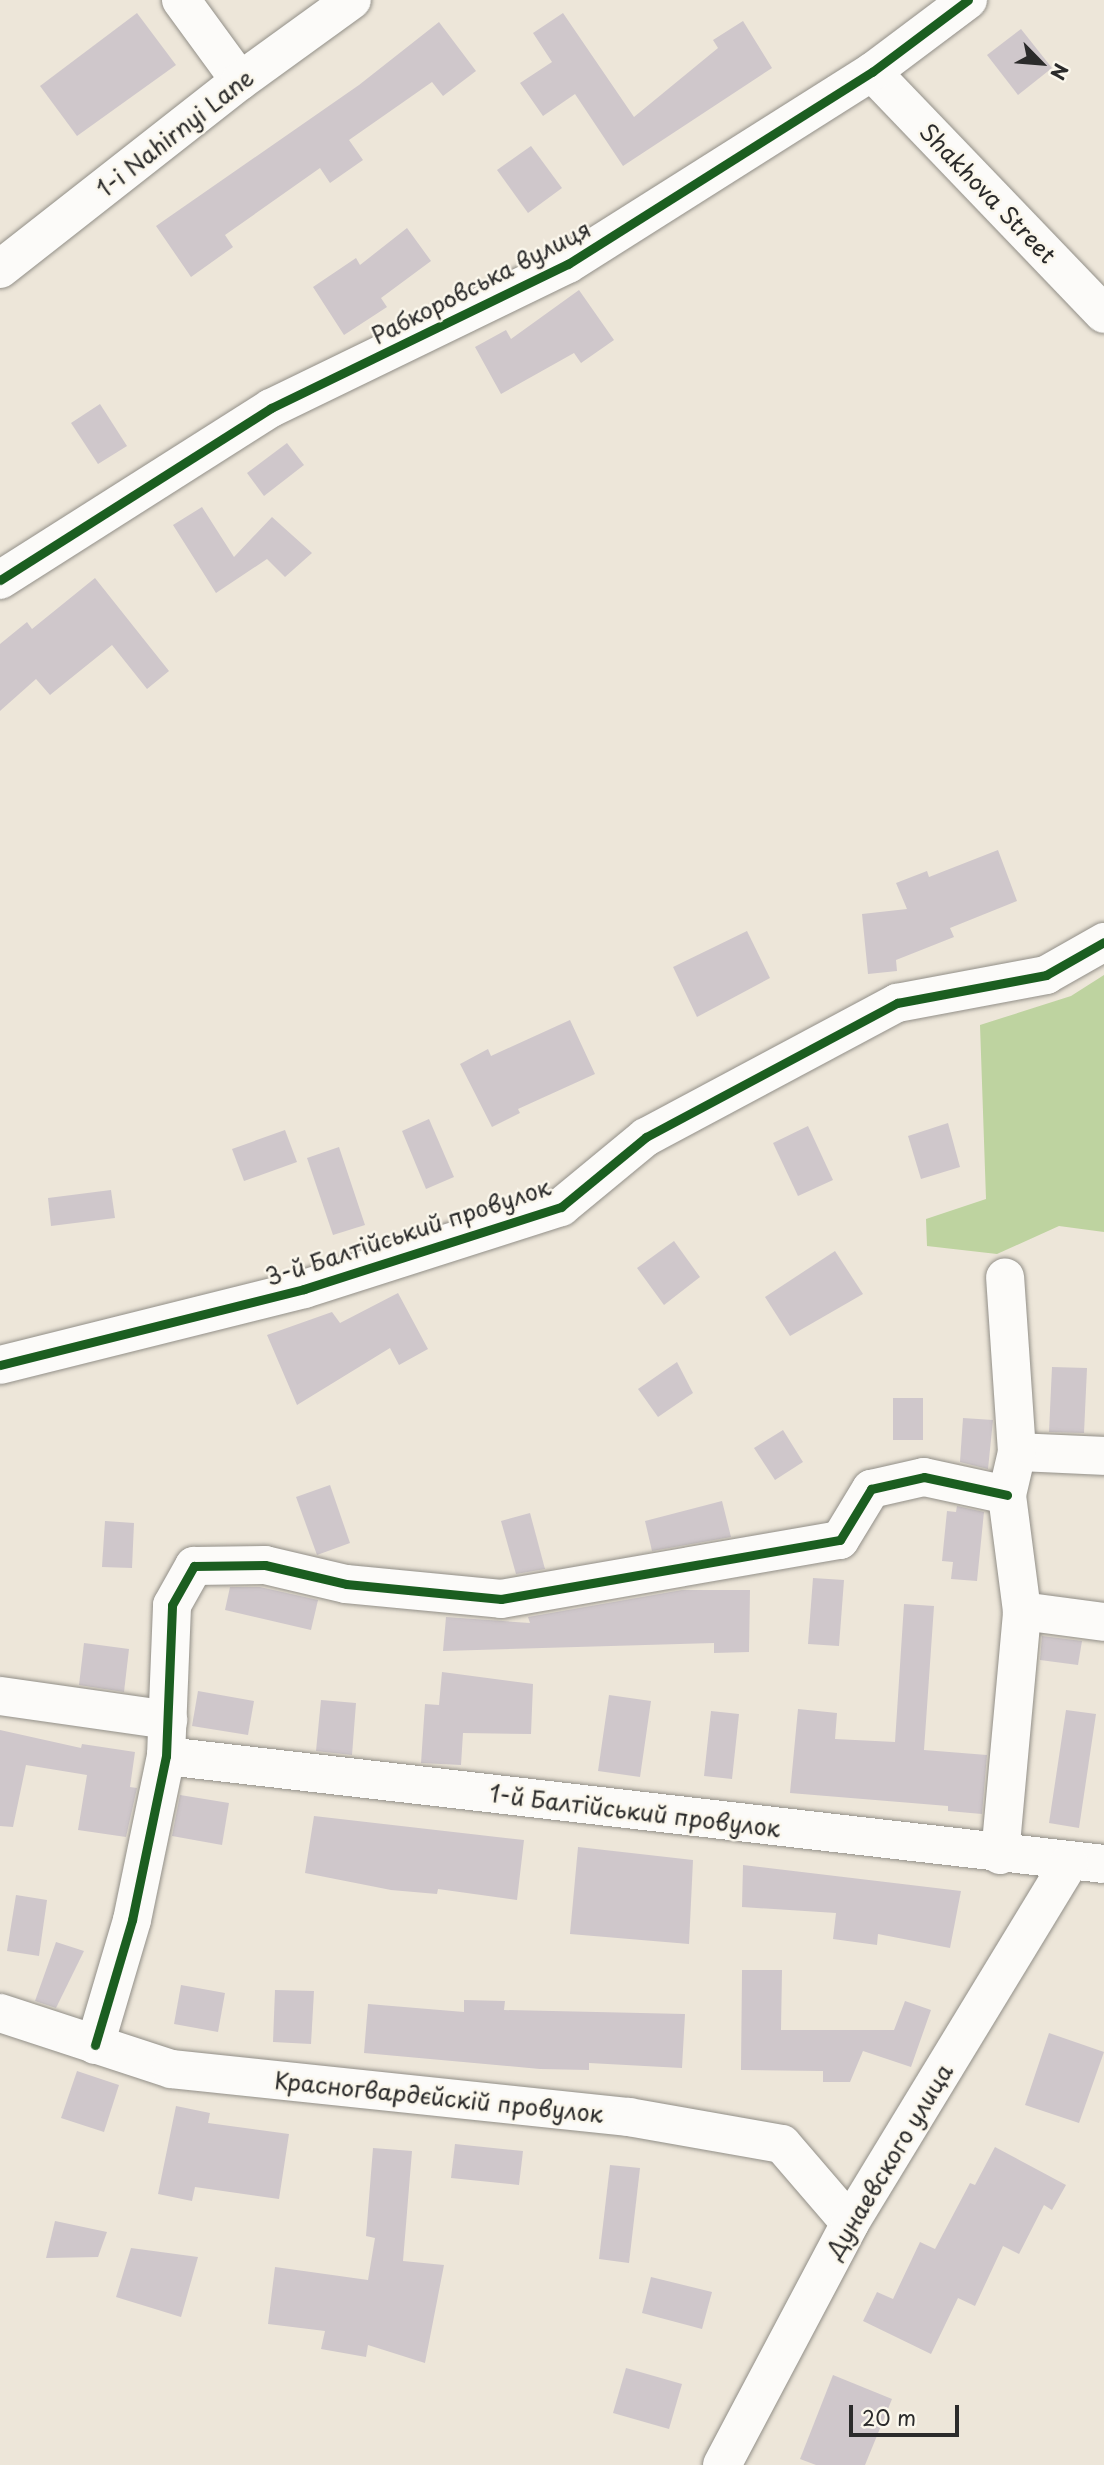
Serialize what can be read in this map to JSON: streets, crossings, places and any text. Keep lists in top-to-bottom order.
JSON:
{
  "streets": {
    "street": [
      "1-i Nahirnyi Lane",
      "Shakhova Street",
      "Рабкоровська вулиця",
      "3-й Балтійський провулок",
      "1-й Балтійський провулок",
      "Красногвардєйскій провулок",
      "Дунаевского улица"
    ]
  },
  "crossings": [
    ["Shakhova Street", "Рабкоровська вулиця"],
    ["1-й Балтійський провулок", "Дунаевского улица"],
    ["Красногвардєйскій провулок", "Дунаевского улица"]
  ],
  "scale_bar": "20 m",
  "north": "bottom right"
}
